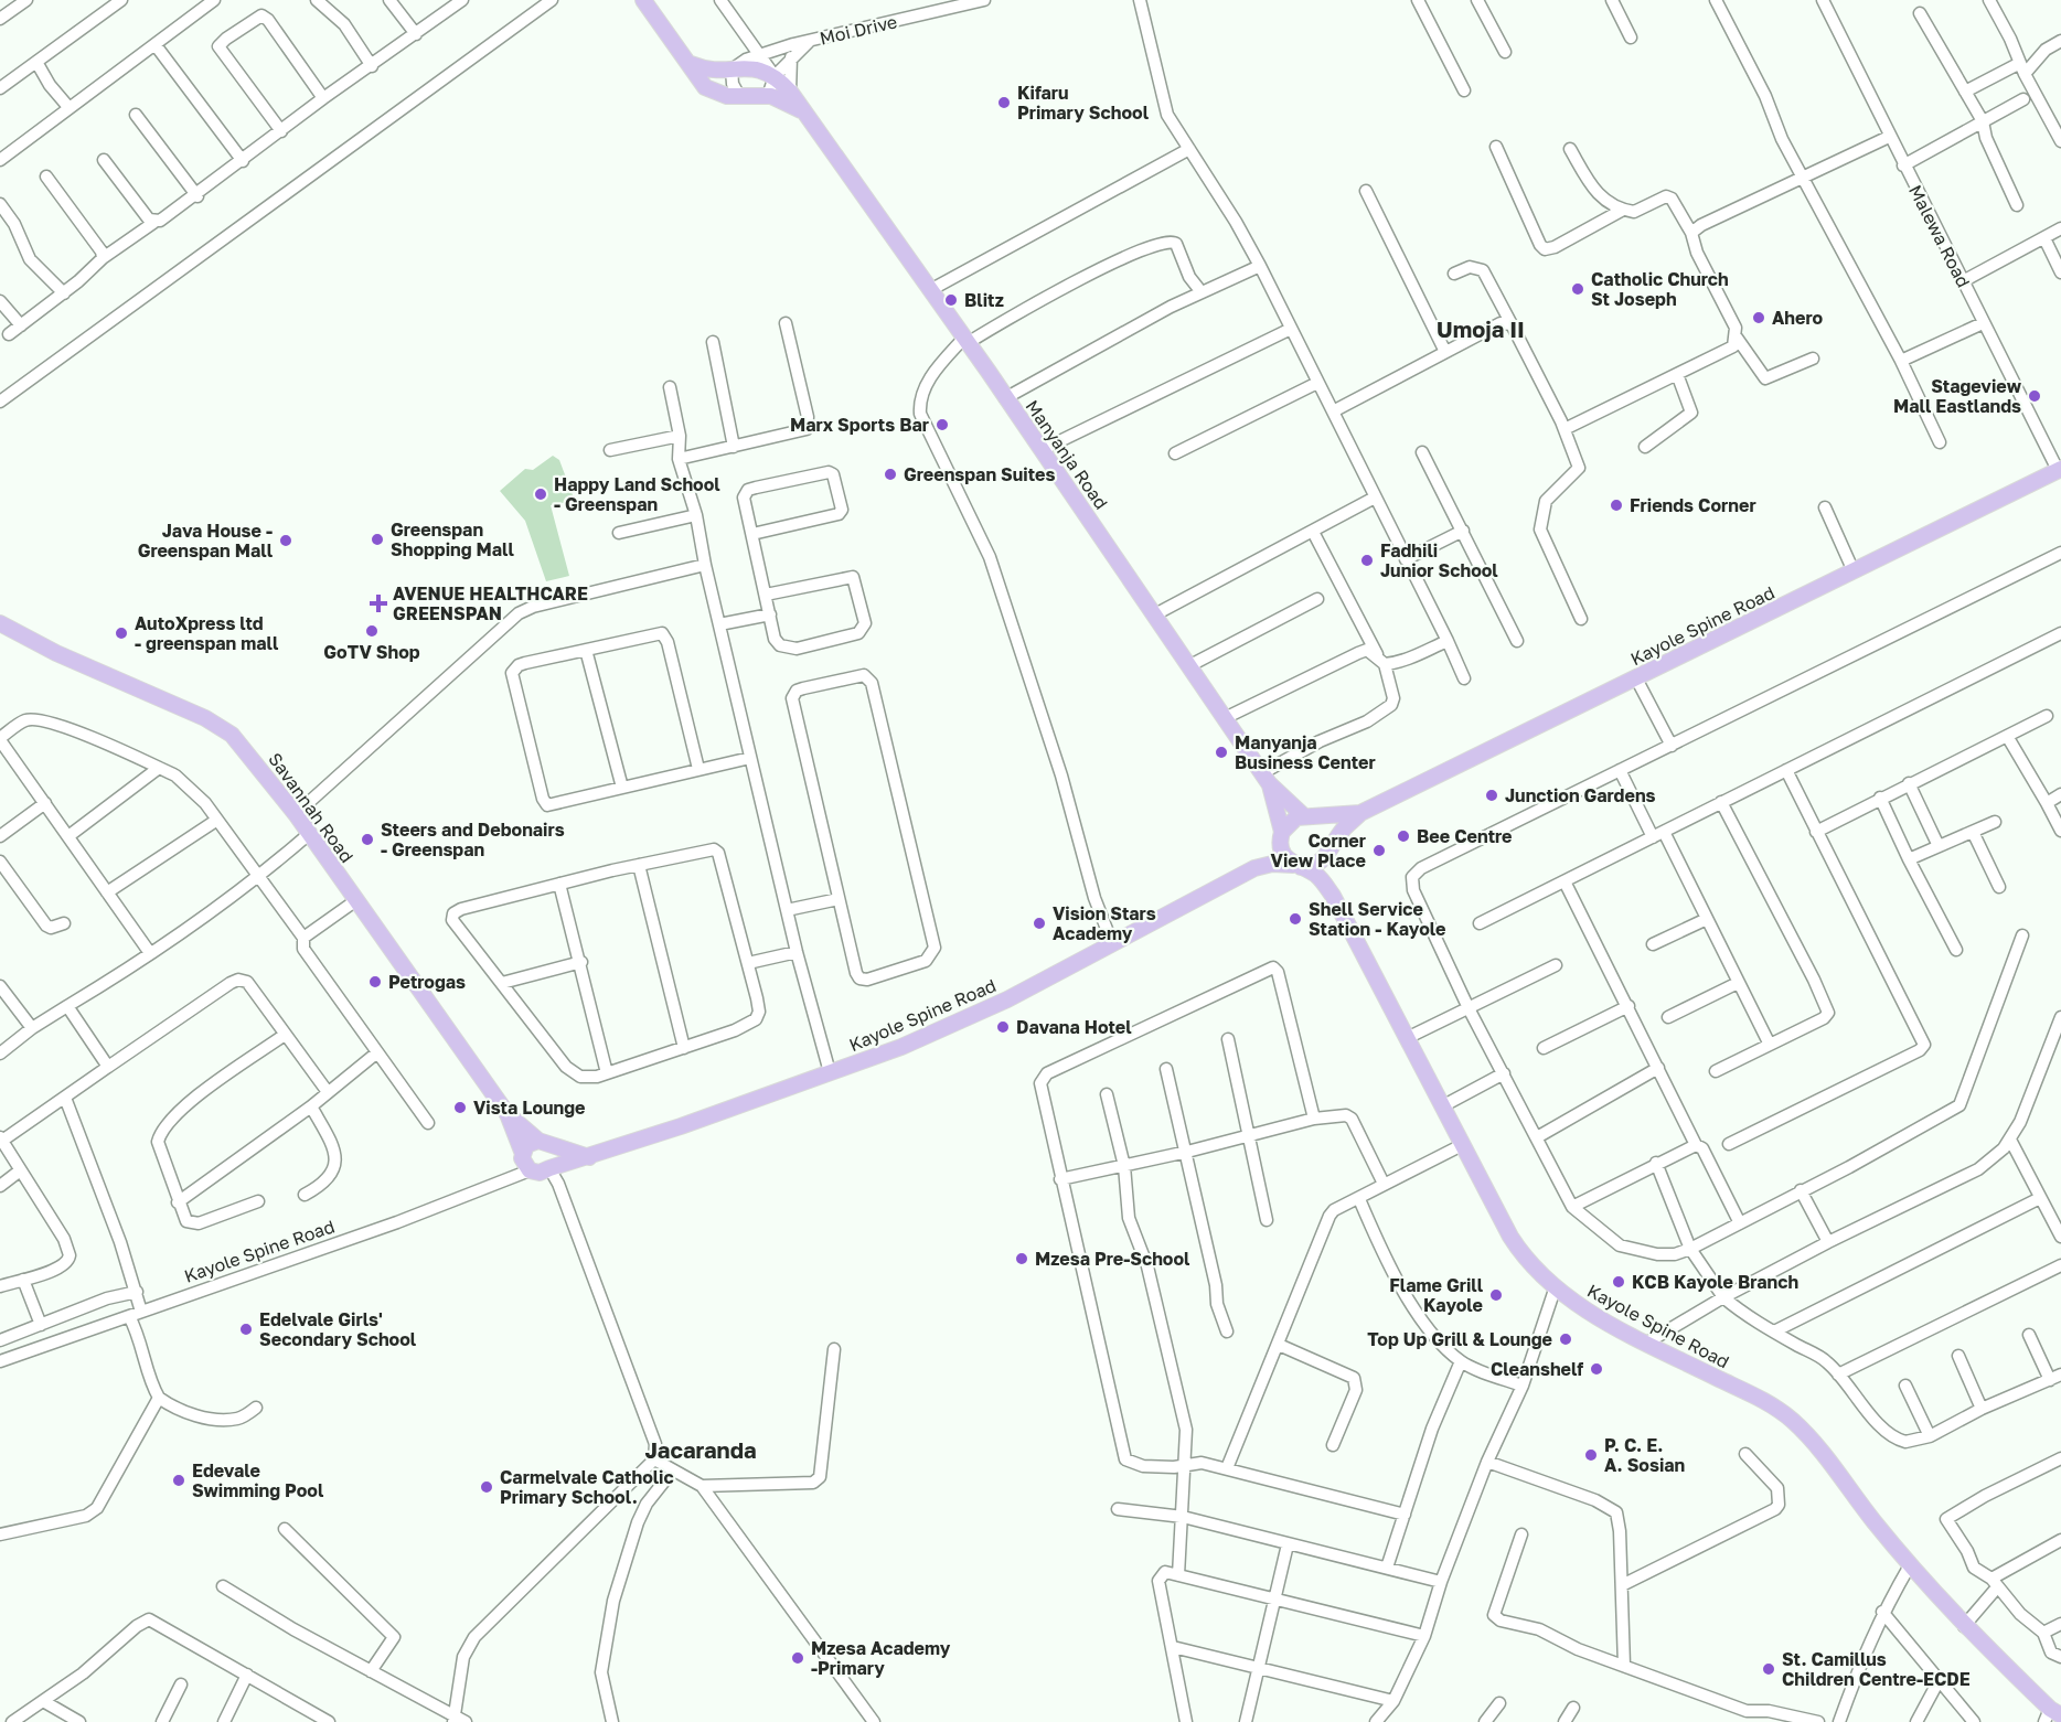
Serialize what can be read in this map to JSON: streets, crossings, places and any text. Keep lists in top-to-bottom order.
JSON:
{
  "streets": {
    "main road": ["Manyanja Road", "Kayole Spine Road", "Savannah Road"],
    "street": ["Moi Drive", "Malewa Road"]
  },
  "crossings": [
    ["Moi Drive", "Manyanja Road"],
    ["Malewa Road", "Kayole Spine Road"],
    ["Kayole Spine Road", "Savannah Road"]
  ],
  "districts": ["Umoja II", "Jacaranda"],
  "places": {
    "other": [
      "Kifaru Primary School",
      "Catholic Church St Joseph",
      "Blitz",
      "Ahero",
      "Stageview Mall Eastlands",
      "Marx Sports Bar",
      "Greenspan Suites",
      "Happy Land School - Greenspan",
      "Friends Corner",
      "Greenspan Shopping Mall",
      "Java House - Greenspan Mall",
      "Fadhili Junior School",
      "GoTV Shop",
      "AutoXpress ltd - greenspan mall",
      "Manyanja Business Center",
      "Junction Gardens",
      "Bee Centre",
      "Steers and Debonairs - Greenspan",
      "Corner View Place",
      "Shell Service Station - Kayole",
      "Vision Stars Academy",
      "Petrogas",
      "Davana Hotel",
      "Vista Lounge",
      "Mzesa Pre-School",
      "KCB Kayole Branch",
      "Flame Grill Kayole",
      "Edelvale Girls' Secondary School",
      "Top Up Grill & Lounge",
      "Cleanshelf",
      "P. C. E. A. Sosian",
      "Edevale Swimming Pool",
      "Carmelvale Catholic Primary School.",
      "Mzesa Academy -Primary",
      "St. Camillus Children Centre-ECDE"
    ],
    "health": ["AVENUE HEALTHCARE GREENSPAN"]
  }
}
